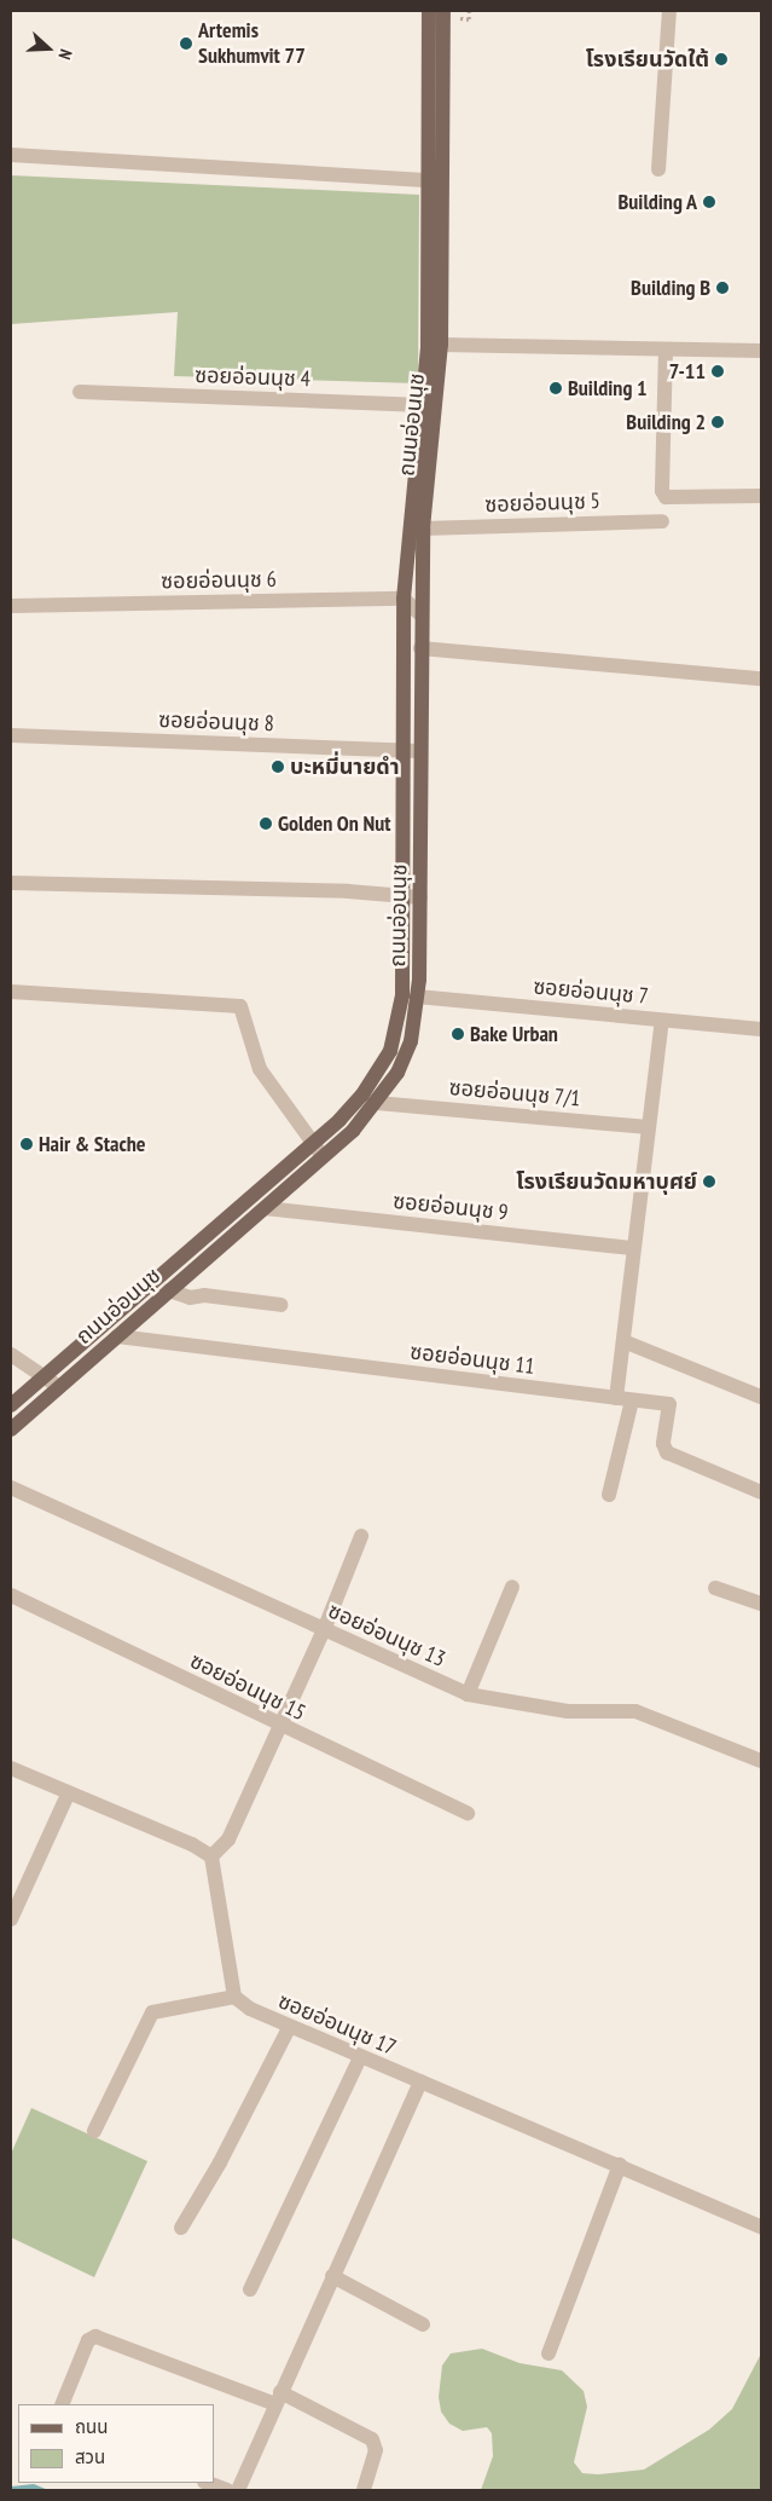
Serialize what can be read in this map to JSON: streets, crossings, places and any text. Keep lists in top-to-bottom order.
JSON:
{
  "streets": {
    "main road": ["ถนนอ่อนนุช"],
    "street": [
      "ซอยอ่อนนุช 4",
      "ซอยอ่อนนุช 5",
      "ซอยอ่อนนุช 6",
      "ซอยอ่อนนุช 8",
      "ซอยอ่อนนุช 7",
      "ซอยอ่อนนุช 7/1",
      "ซอยอ่อนนุช 9",
      "ซอยอ่อนนุช 11",
      "ซอยอ่อนนุช 13",
      "ซอยอ่อนนุช 15",
      "ซอยอ่อนนุช 17"
    ]
  },
  "crossings": [
    ["ซอยอ่อนนุช 4", "ถนนอ่อนนุช"],
    ["ถนนอ่อนนุช", "ซอยอ่อนนุช 5"],
    ["ถนนอ่อนนุช", "ซอยอ่อนนุช 6"],
    ["ถนนอ่อนนุช", "ซอยอ่อนนุช 8"],
    ["ถนนอ่อนนุช", "ซอยอ่อนนุช 7"],
    ["ถนนอ่อนนุช", "ซอยอ่อนนุช 7/1"],
    ["ถนนอ่อนนุช", "ซอยอ่อนนุช 9"],
    ["ถนนอ่อนนุช", "ซอยอ่อนนุช 11"]
  ],
  "places": [
    "Artemis Sukhumvit 77",
    "โรงเรียนวัดใต้",
    "Building A",
    "Building B",
    "7-11",
    "Building 1",
    "Building 2",
    "บะหมี่นายดำ",
    "Golden On Nut",
    "Bake Urban",
    "Hair & Stache",
    "โรงเรียนวัดมหาบุศย์"
  ],
  "legend": ["ถนน", "สวน"],
  "north": "right"
}
